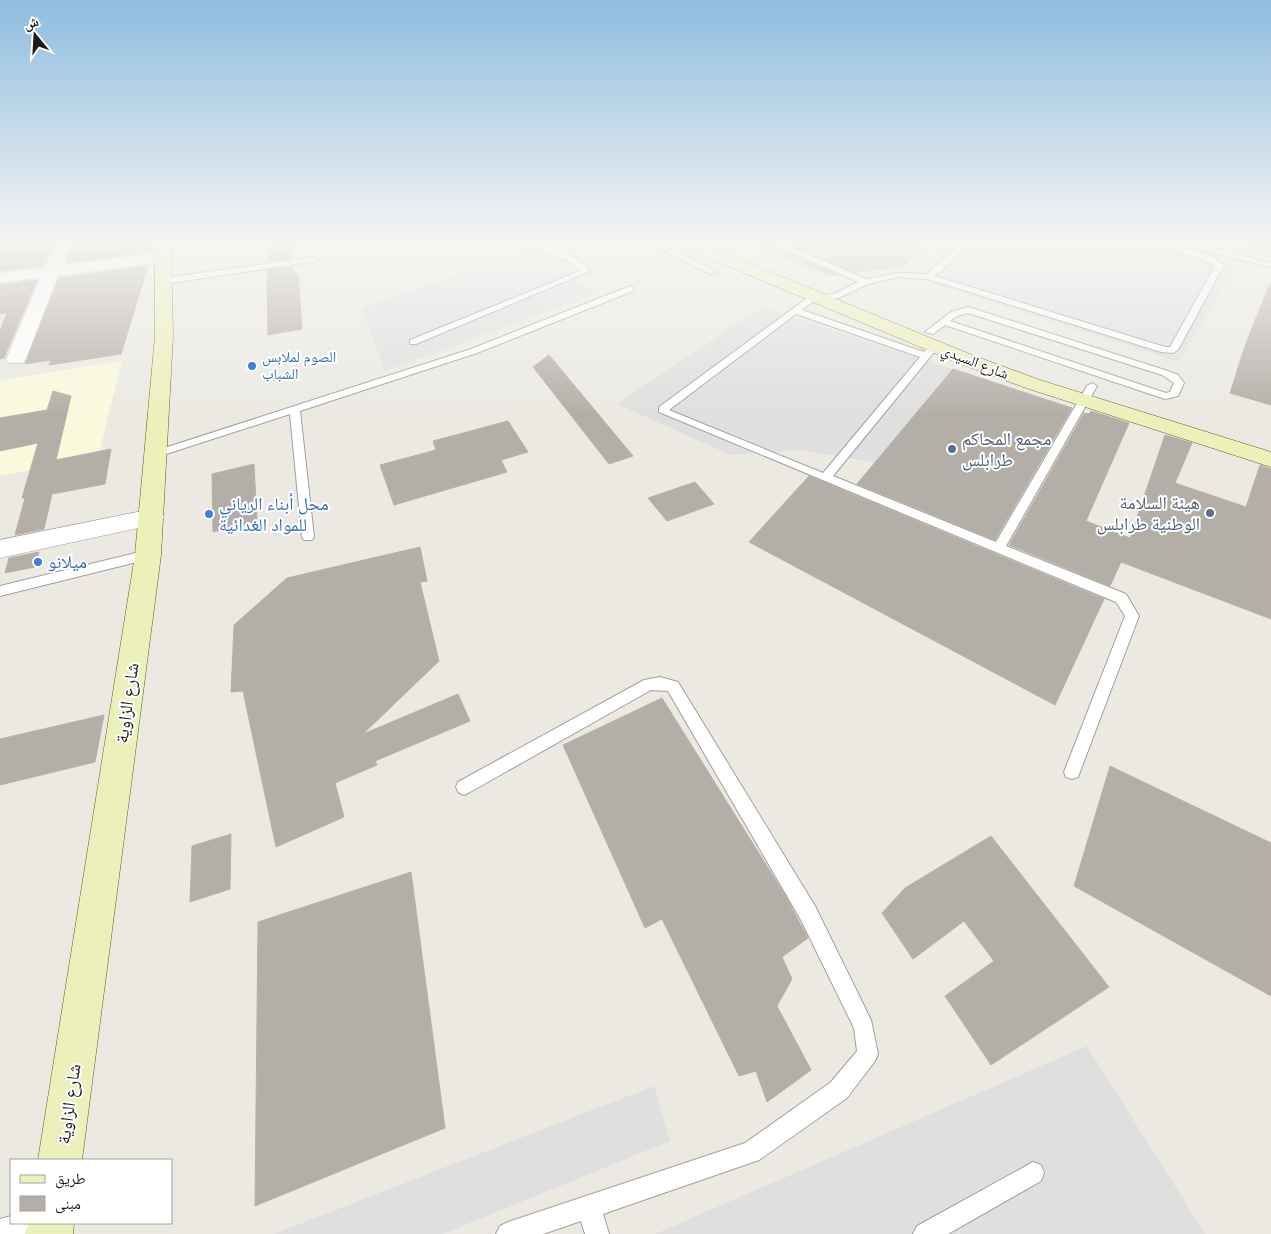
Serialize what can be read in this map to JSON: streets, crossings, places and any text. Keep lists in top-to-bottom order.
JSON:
{
  "streets": {
    "main road": ["شارع السيدي", "شارع الزاوية"]
  },
  "places": [
    "الصوم لملابس الشباب",
    "مجمع المحاكم طرابلس",
    "هيئة السلامة الوطنية طرابلس",
    "محل أبناء الرياني للمواد الغدائية",
    "ميلانو"
  ],
  "legend": ["طريق", "مبنى"],
  "north": "top"
}
